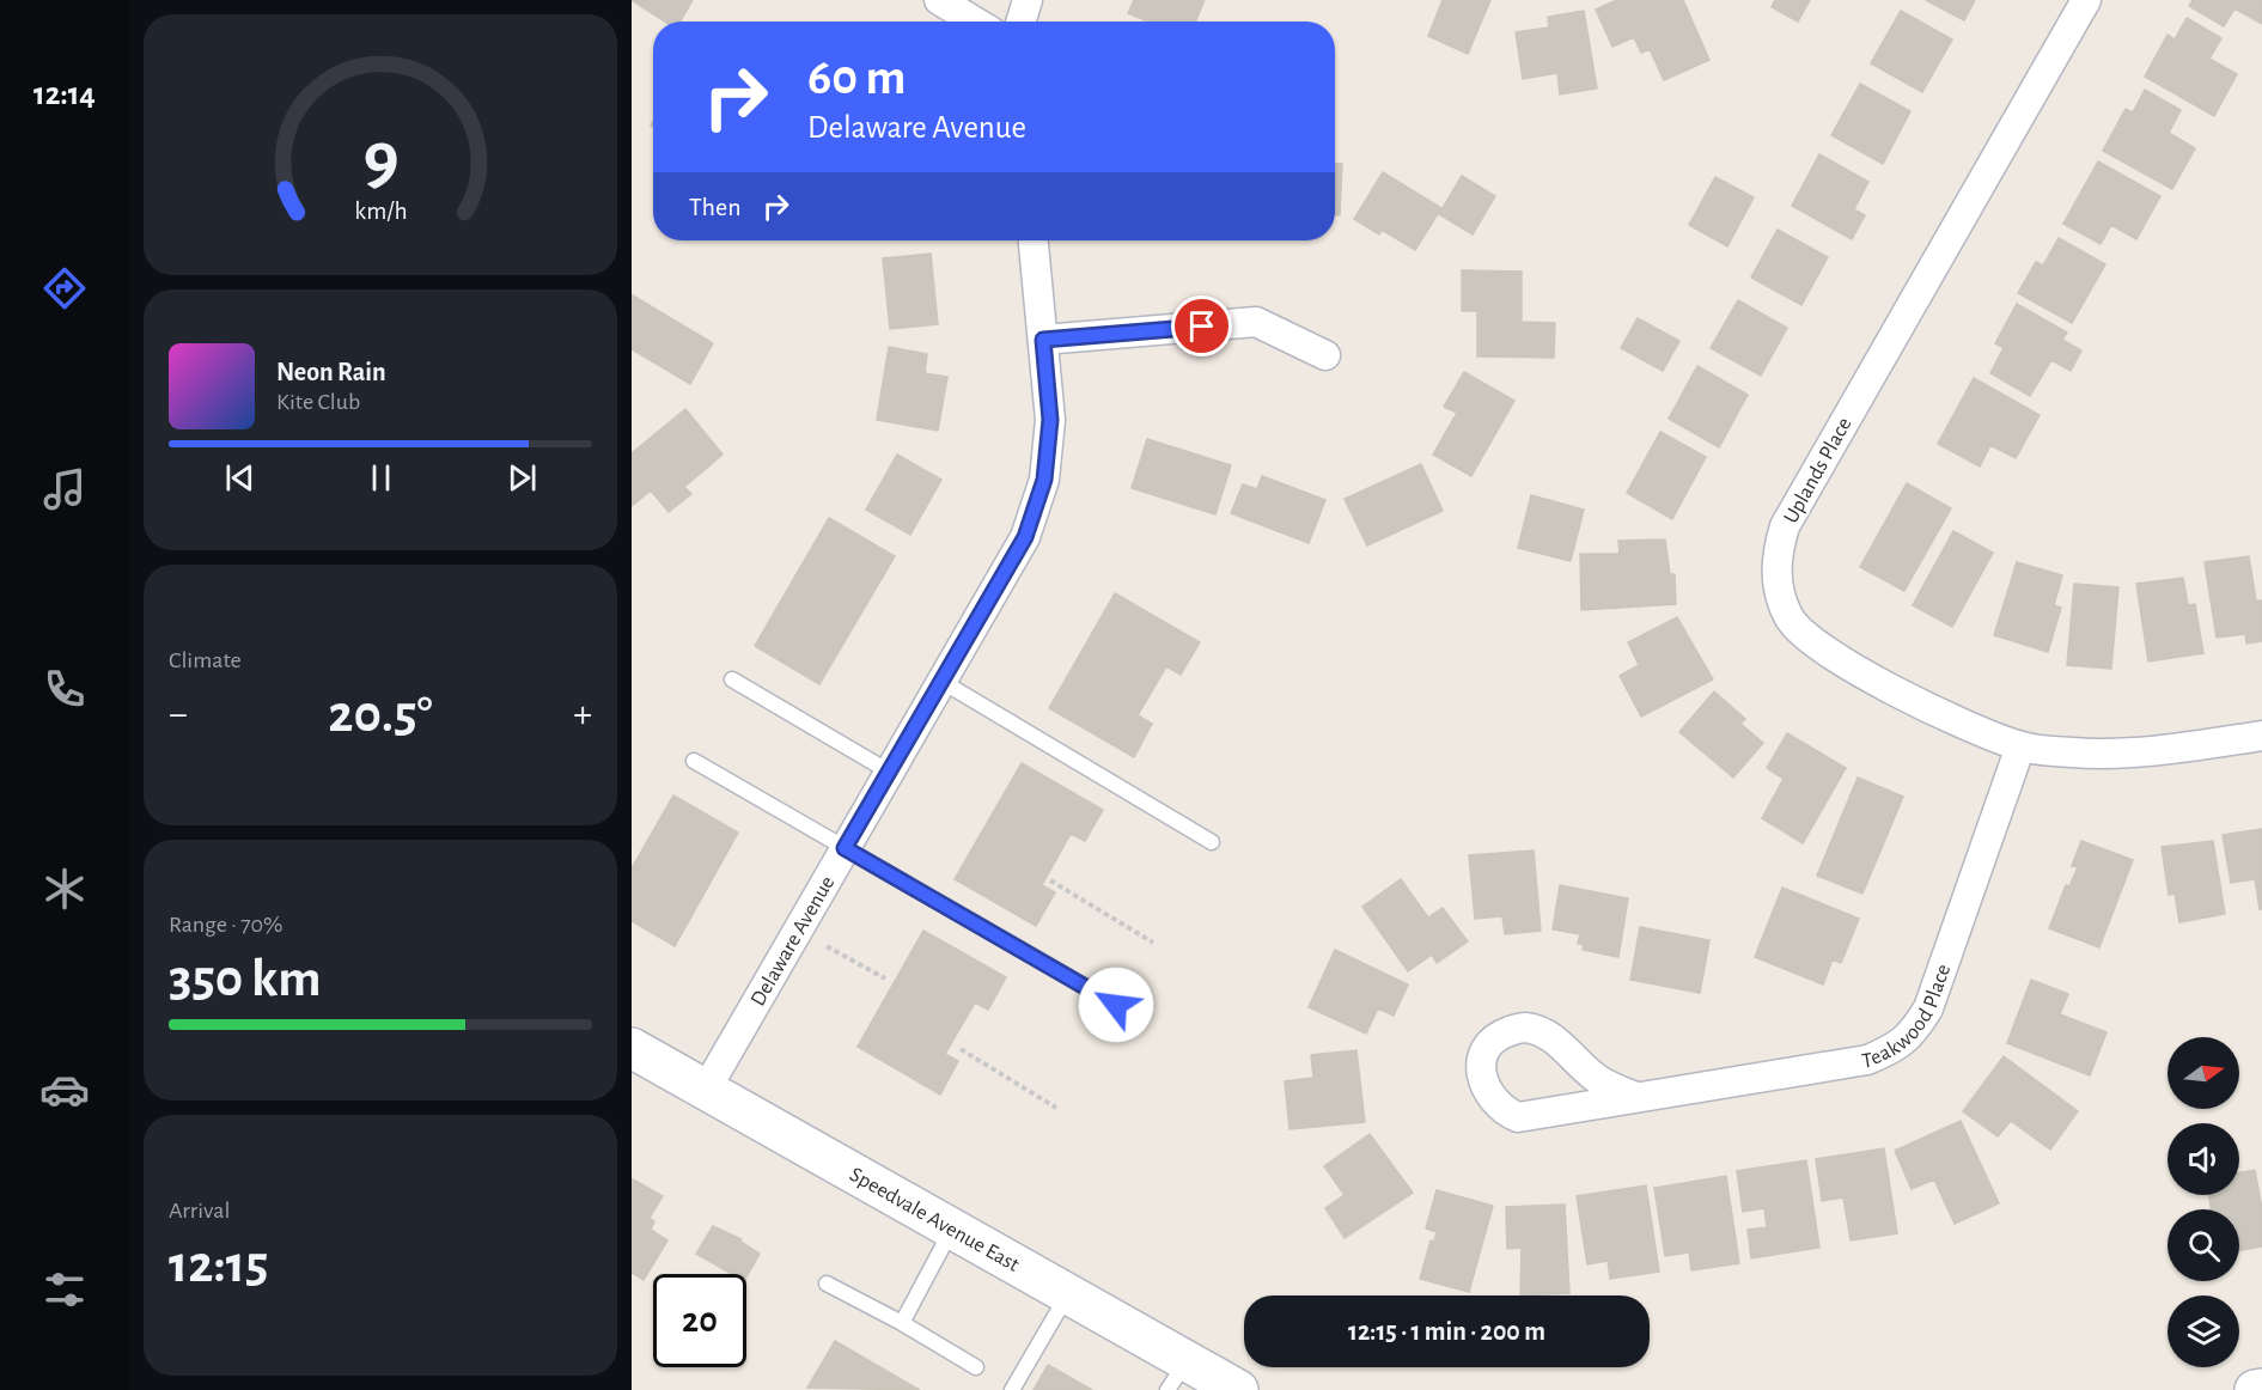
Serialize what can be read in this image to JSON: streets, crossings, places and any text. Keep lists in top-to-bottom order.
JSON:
{
  "streets": {
    "main road": ["Speedvale Avenue East"],
    "street": ["Uplands Place", "Delaware Avenue", "Teakwood Place"]
  },
  "crossings": [
    ["Uplands Place", "Teakwood Place"],
    ["Delaware Avenue", "Speedvale Avenue East"]
  ],
  "north": "right",
  "page": {
    "tabs": "12:14",
    "turn": ["60 m", "Delaware Avenue"],
    "then": "Then",
    "song": ["Neon Rain", "Kite Club"],
    "tile": [
      "Climate",
      ["Range · 70%", "350 km"],
      ["Arrival", "12:15"]
    ],
    "heat": ["−", "20.5°", "+"],
    "limit": "20",
    "trip": "12:15 · 1 min · 200 m",
    "gauge": ["9", "km/h"]
  }
}
